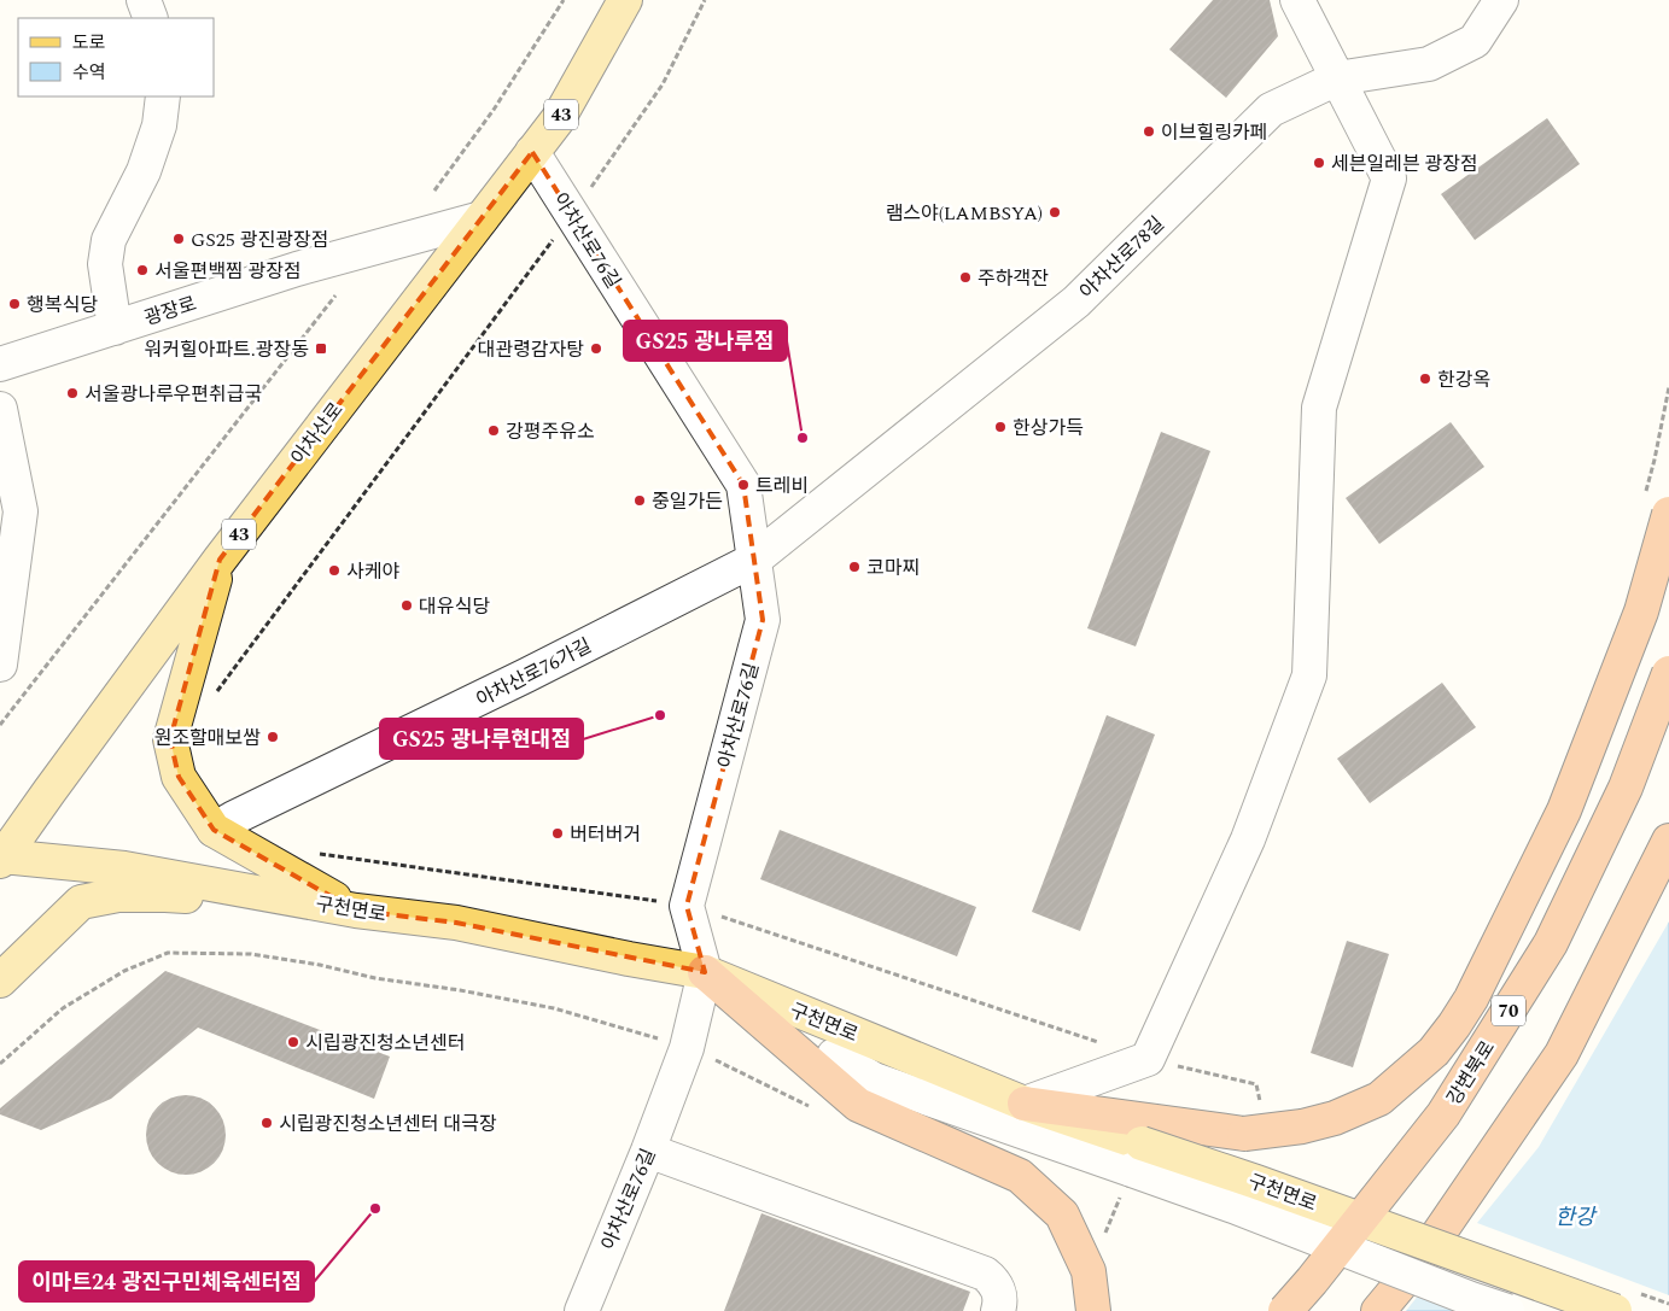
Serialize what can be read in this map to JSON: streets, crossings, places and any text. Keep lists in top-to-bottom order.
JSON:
{
  "streets": {
    "highway": ["70", "강변북로"],
    "main road": ["43", "아차산로", "구천면로"],
    "street": [
      "아차산로76길",
      "아차산로78길",
      "광장로",
      "아차산로76가길"
    ]
  },
  "crossings": [
    ["아차산로76길", "아차산로78길"],
    ["아차산로76길", "아차산로"],
    ["아차산로76길", "아차산로76가길"],
    ["아차산로76길", "구천면로"],
    ["아차산로78길", "아차산로76가길"],
    ["광장로", "아차산로"],
    ["아차산로", "구천면로"]
  ],
  "water": ["한강"],
  "places": {
    "other": [
      "이브힐링카페",
      "세븐일레븐 광장점",
      "램스야(LAMBSYA)",
      "GS25 광진광장점",
      "서울편백찜 광장점",
      "주하객잔",
      "행복식당",
      "대관령감자탕",
      "한강옥",
      "서울광나루우편취급국",
      "한상가득",
      "강평주유소",
      "GS25 광나루점",
      "트레비",
      "중일가든",
      "코마찌",
      "사케야",
      "대유식당",
      "GS25 광나루현대점",
      "원조할매보쌈",
      "버터버거",
      "시립광진청소년센터",
      "시립광진청소년센터 대극장",
      "이마트24 광진구민체육센터점"
    ],
    "transit": ["워커힐아파트.광장동"]
  },
  "legend": ["도로", "수역"]
}
